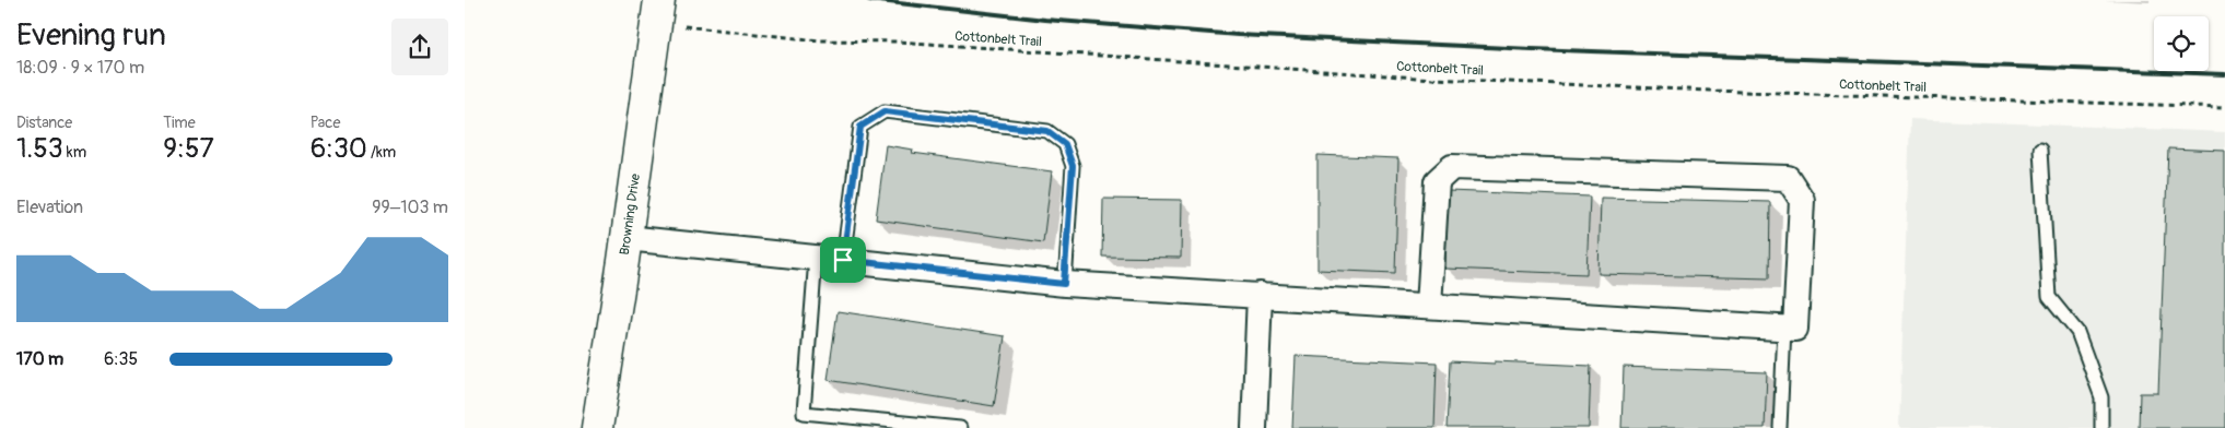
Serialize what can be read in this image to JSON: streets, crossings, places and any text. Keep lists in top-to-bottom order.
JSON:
{
  "streets": {
    "street": ["Browning Drive"],
    "path": ["Cottonbelt Trail"]
  },
  "crossings": [
    ["Cottonbelt Trail", "Browning Drive"]
  ],
  "page": {
    "heading": ["Evening run", "18:09 · 9 × 170 m"],
    "stats": [
      ["Distance", "1.53 km"],
      ["Time", "9:57"],
      ["Pace", "6:30 /km"]
    ],
    "chart": ["Elevation", "99–103 m"],
    "list": [
      {
        "name": "170 m",
        "note": "6:35"
      }
    ]
  }
}
